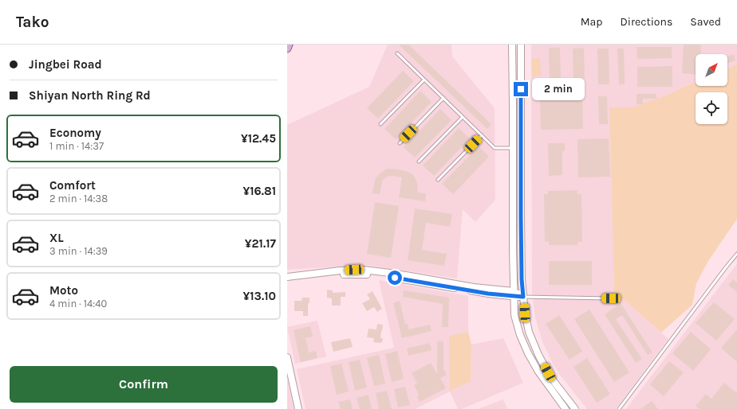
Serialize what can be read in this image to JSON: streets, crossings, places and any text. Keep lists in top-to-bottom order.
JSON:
{
  "north": "top right",
  "page": {
    "header": "Tako",
    "nav": ["Map", "Directions", "Saved"],
    "banner": ["Jingbei Road", "Shiyan North Ring Rd"],
    "bubble": "2 min",
    "list": [
      {
        "name": "Economy",
        "note": "1 min · 14:37",
        "value": "¥12.45"
      },
      {
        "name": "Comfort",
        "note": "2 min · 14:38",
        "value": "¥16.81"
      },
      {
        "name": "XL",
        "note": "3 min · 14:39",
        "value": "¥21.17"
      },
      {
        "name": "Moto",
        "note": "4 min · 14:40",
        "value": "¥13.10"
      }
    ],
    "buttons": "Confirm"
  }
}
